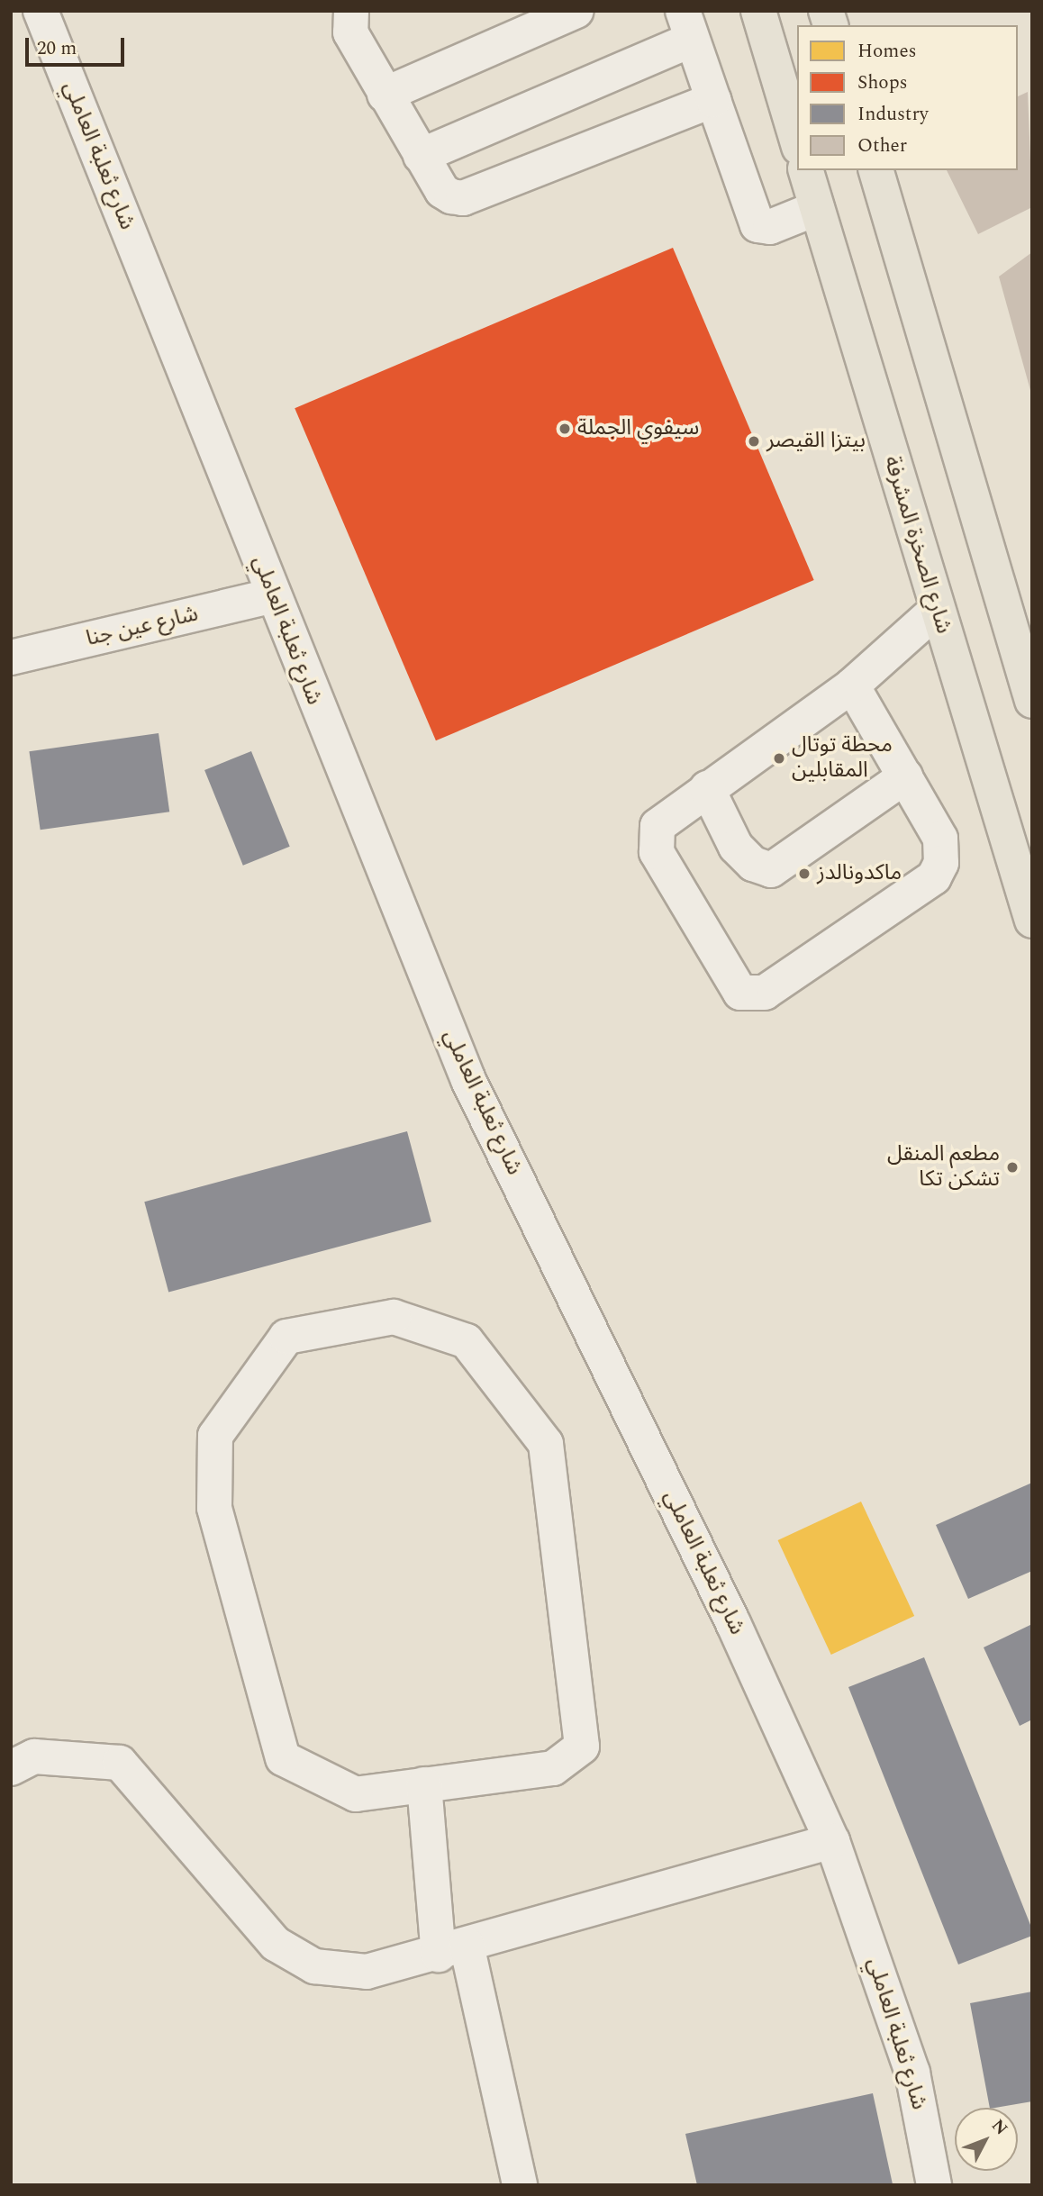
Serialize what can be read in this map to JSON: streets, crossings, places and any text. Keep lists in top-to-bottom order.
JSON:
{
  "streets": {
    "main road": ["شارع الصخرة المشرفة"],
    "street": ["شارع ثعلبة العاملي", "شارع عين جنا"]
  },
  "crossings": [
    ["شارع ثعلبة العاملي", "شارع عين جنا"]
  ],
  "places": [
    "سيفوي الجملة",
    "بيتزا القيصر",
    "محطة توتال المقابلين",
    "ماكدونالدز",
    "مطعم المنقل تشكن تكا"
  ],
  "legend": [
    "Homes",
    "Shops",
    "Industry",
    "Other"
  ],
  "scale_bar": "20 m",
  "north": "top right"
}
